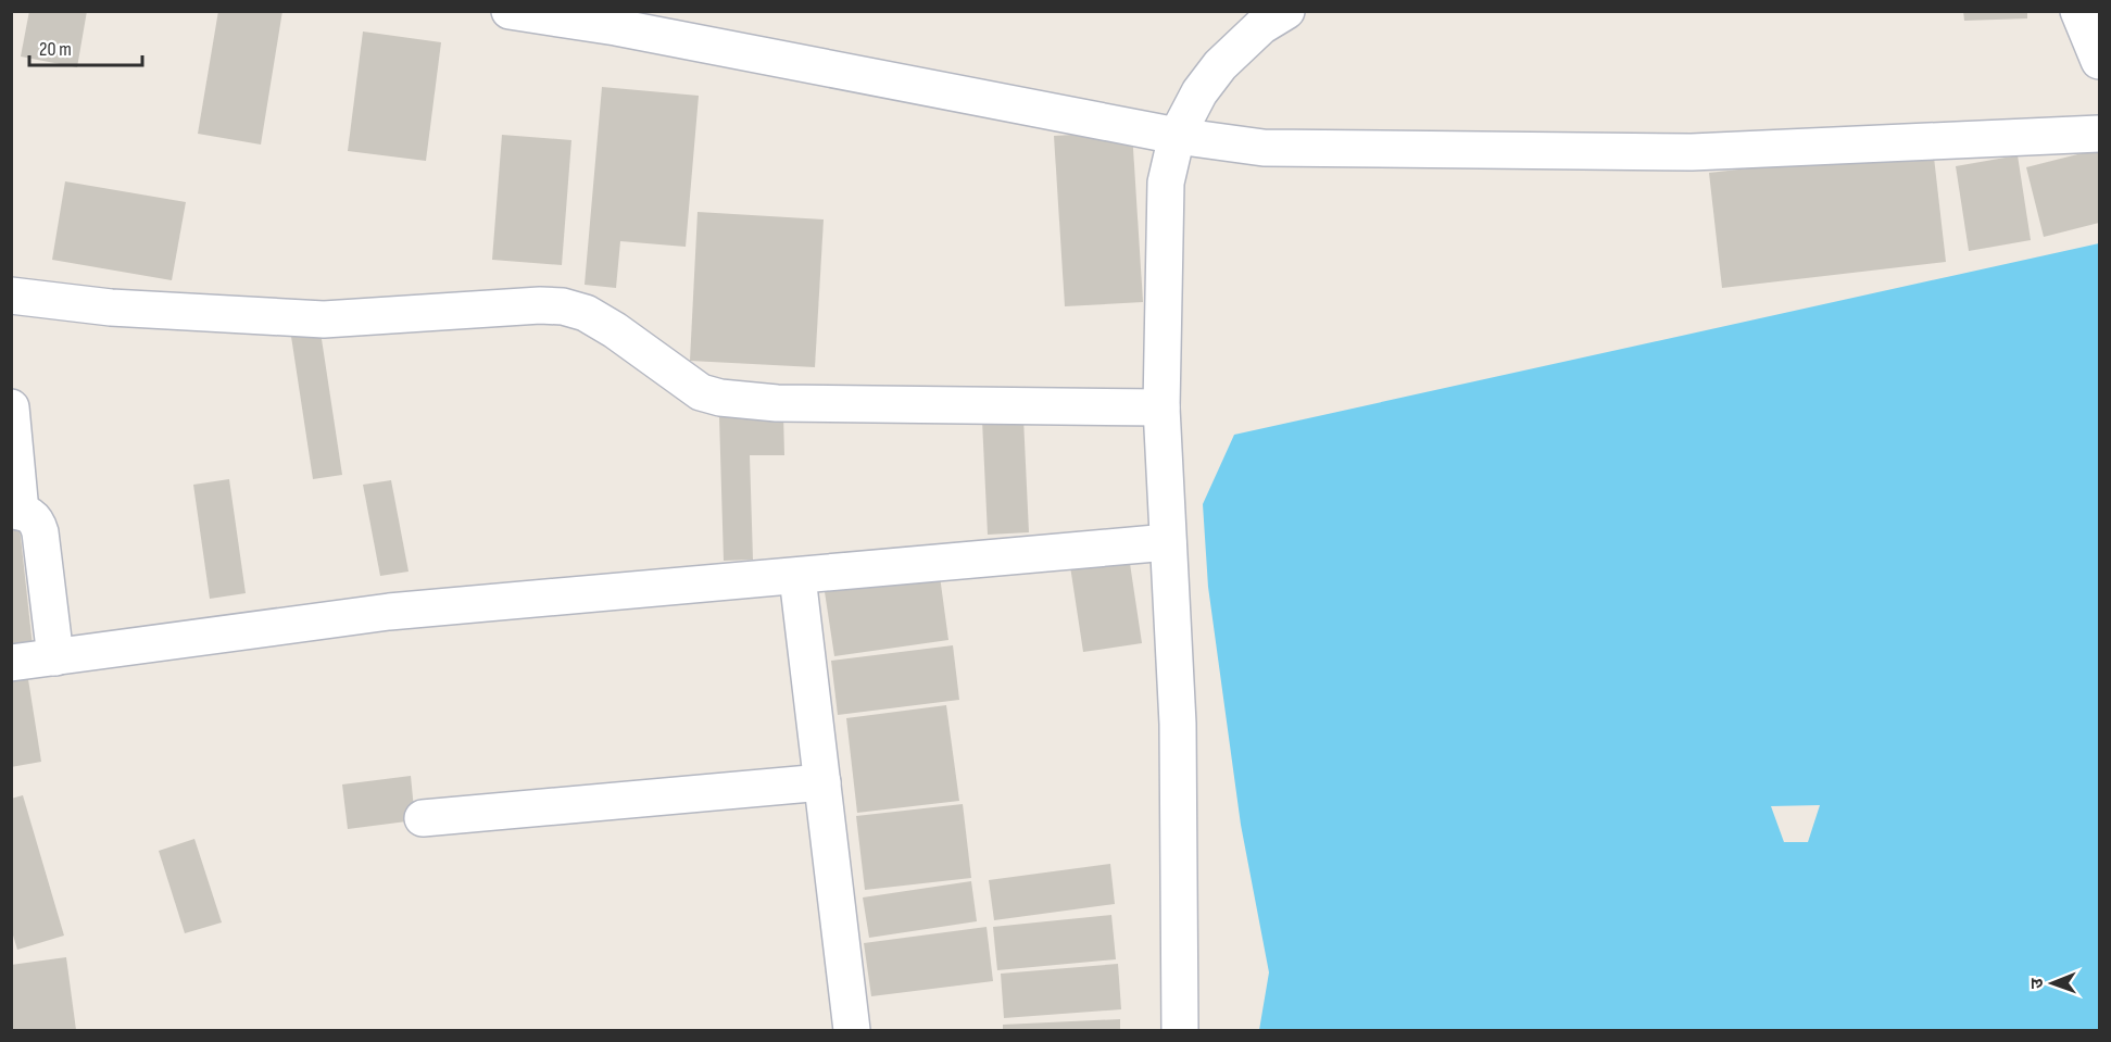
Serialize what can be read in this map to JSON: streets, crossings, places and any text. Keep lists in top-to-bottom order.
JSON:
{
  "scale_bar": "20 m",
  "north": "left"
}
